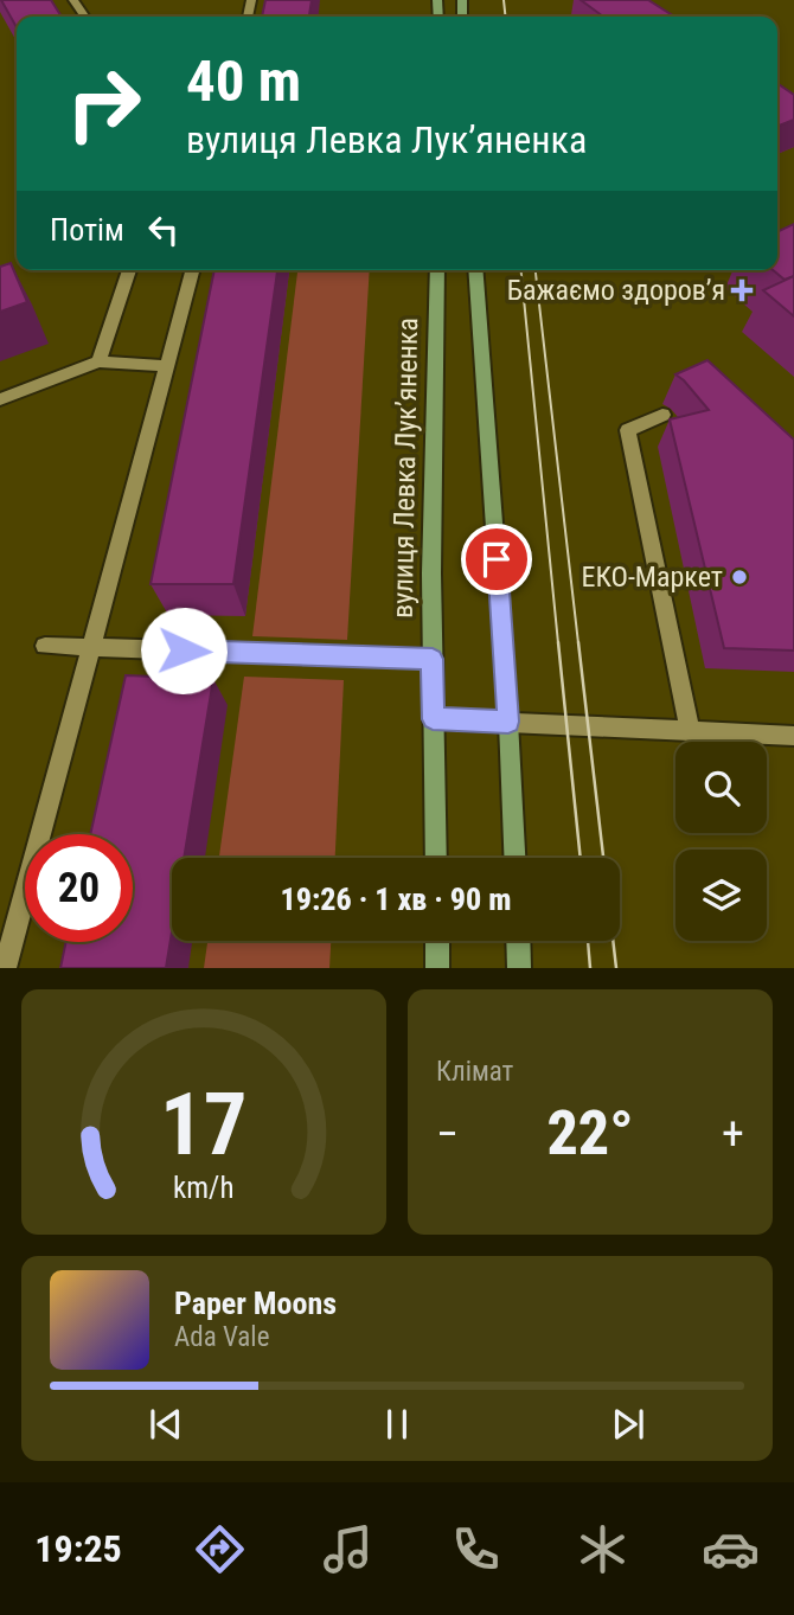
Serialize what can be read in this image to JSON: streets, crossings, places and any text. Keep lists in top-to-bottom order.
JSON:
{
  "streets": {
    "main road": ["вулиця Левка Лукʼяненка"]
  },
  "places": {
    "health": ["Бажаємо здоровʼя"],
    "other": ["ЕКО-Маркет"]
  },
  "page": {
    "turn": ["40 m", "вулиця Левка Лукʼяненка"],
    "then": "Потім",
    "limit": "20",
    "trip": "19:26 · 1 хв · 90 m",
    "tile": "Клімат",
    "heat": ["−", "22°", "+"],
    "song": ["Paper Moons", "Ada Vale"],
    "tabs": "19:25",
    "gauge": ["17", "km/h"]
  }
}
